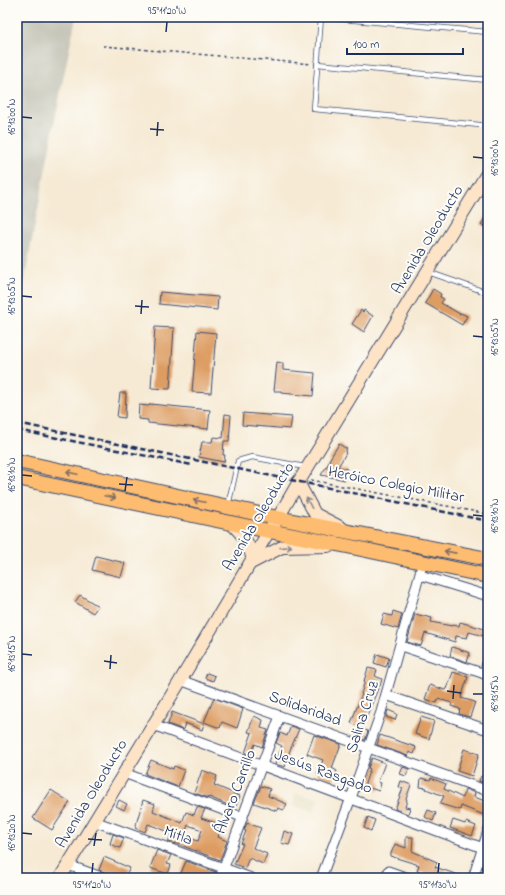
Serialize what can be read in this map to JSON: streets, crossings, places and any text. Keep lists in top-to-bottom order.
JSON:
{
  "streets": {
    "main road": ["Avenida Oleoducto"],
    "street": [
      "Solidaridad",
      "Salina Cruz",
      "Jesús Rasgado",
      "Álvaro Carrillo",
      "Mitla"
    ],
    "path": ["Heróico Colegio Militar"]
  },
  "crossings": [
    ["Avenida Oleoducto", "Heróico Colegio Militar"],
    ["Avenida Oleoducto", "Solidaridad"],
    ["Avenida Oleoducto", "Jesús Rasgado"],
    ["Avenida Oleoducto", "Mitla"],
    ["Solidaridad", "Salina Cruz"],
    ["Solidaridad", "Álvaro Carrillo"],
    ["Salina Cruz", "Jesús Rasgado"],
    ["Jesús Rasgado", "Álvaro Carrillo"],
    ["Álvaro Carrillo", "Mitla"]
  ],
  "scale_bar": "100 m",
  "coordinates": [
    "95°11'20\"W",
    "16°13'00\"N",
    "16°13'05\"N",
    "16°13'10\"N",
    "16°13'15\"N",
    "16°13'20\"N",
    "95°11'30\"W"
  ]
}
